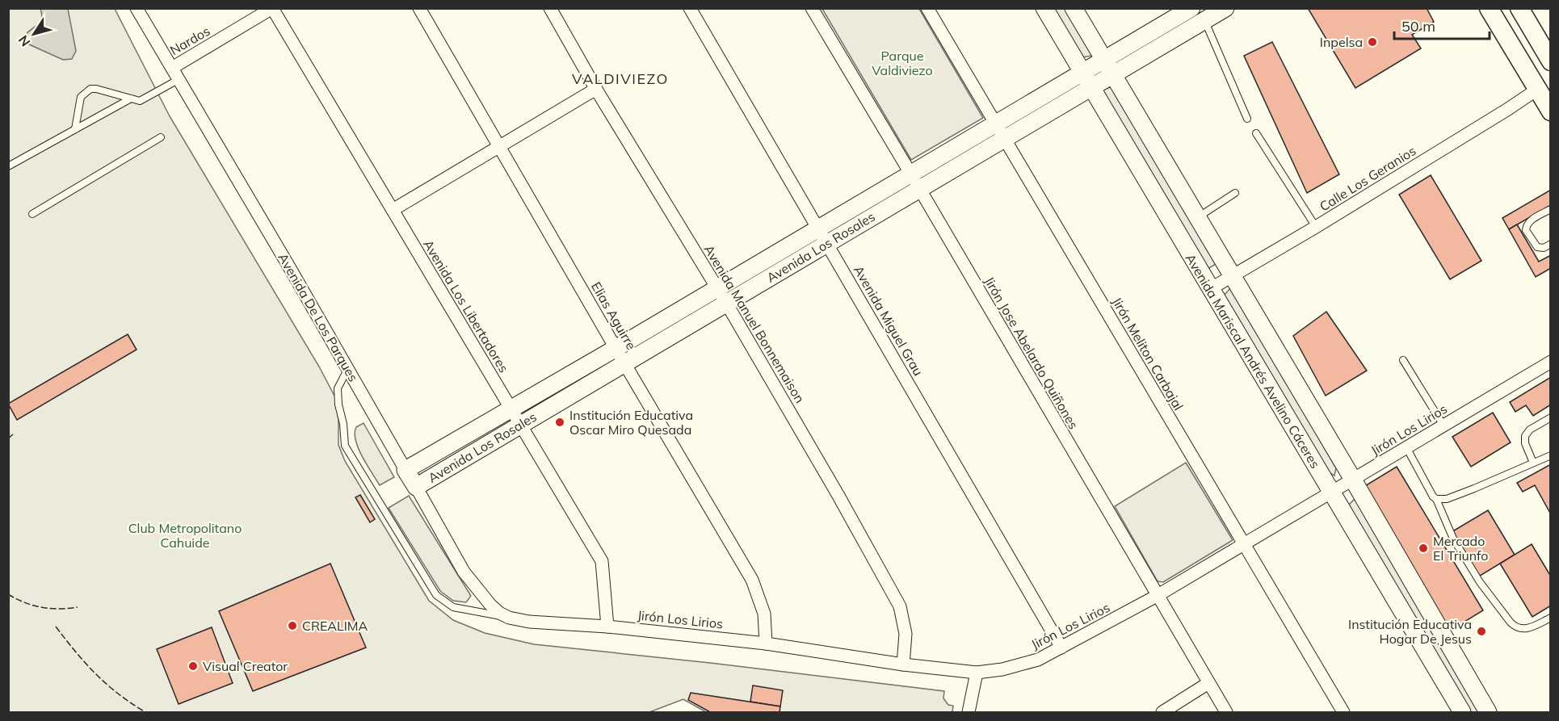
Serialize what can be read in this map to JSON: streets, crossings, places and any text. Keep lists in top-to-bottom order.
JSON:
{
  "streets": {
    "street": [
      "Nardos",
      "Calle Los Geranios",
      "Avenida Los Rosales",
      "Avenida Los Libertadores",
      "Elias Aguirre",
      "Avenida De Los Parques",
      "Avenida Miguel Grau",
      "Avenida Manuel Bonnemaison",
      "Jirón Jose Abelardo Quiñones",
      "Jirón Meliton Carbajal",
      "Avenida Mariscal Andrés Avelino Cáceres",
      "Jirón Los Lirios"
    ]
  },
  "crossings": [
    ["Nardos", "Avenida Los Libertadores"],
    ["Nardos", "Avenida De Los Parques"],
    ["Calle Los Geranios", "Avenida Mariscal Andrés Avelino Cáceres"],
    ["Avenida Los Rosales", "Avenida Los Libertadores"],
    ["Avenida Los Rosales", "Elias Aguirre"],
    ["Avenida Los Rosales", "Avenida De Los Parques"],
    ["Avenida Los Rosales", "Avenida Miguel Grau"],
    ["Avenida Los Rosales", "Avenida Manuel Bonnemaison"],
    ["Avenida Los Rosales", "Jirón Jose Abelardo Quiñones"],
    ["Avenida Los Rosales", "Jirón Meliton Carbajal"],
    ["Avenida Los Rosales", "Avenida Mariscal Andrés Avelino Cáceres"],
    ["Avenida Los Libertadores", "Jirón Los Lirios"],
    ["Elias Aguirre", "Jirón Los Lirios"],
    ["Avenida De Los Parques", "Jirón Los Lirios"],
    ["Avenida Miguel Grau", "Jirón Los Lirios"],
    ["Avenida Manuel Bonnemaison", "Jirón Los Lirios"],
    ["Jirón Jose Abelardo Quiñones", "Jirón Los Lirios"],
    ["Jirón Meliton Carbajal", "Jirón Los Lirios"],
    ["Avenida Mariscal Andrés Avelino Cáceres", "Jirón Los Lirios"]
  ],
  "districts": ["VALDIVIEZO"],
  "parks": ["Parque Valdiviezo", "Club Metropolitano Cahuide"],
  "places": [
    "Inpelsa",
    "Institución Educativa Oscar Miro Quesada",
    "Mercado El Triunfo",
    "CREALIMA",
    "Institución Educativa Hogar De Jesus",
    "Visual Creator"
  ],
  "scale_bar": "50 m",
  "north": "bottom left"
}
